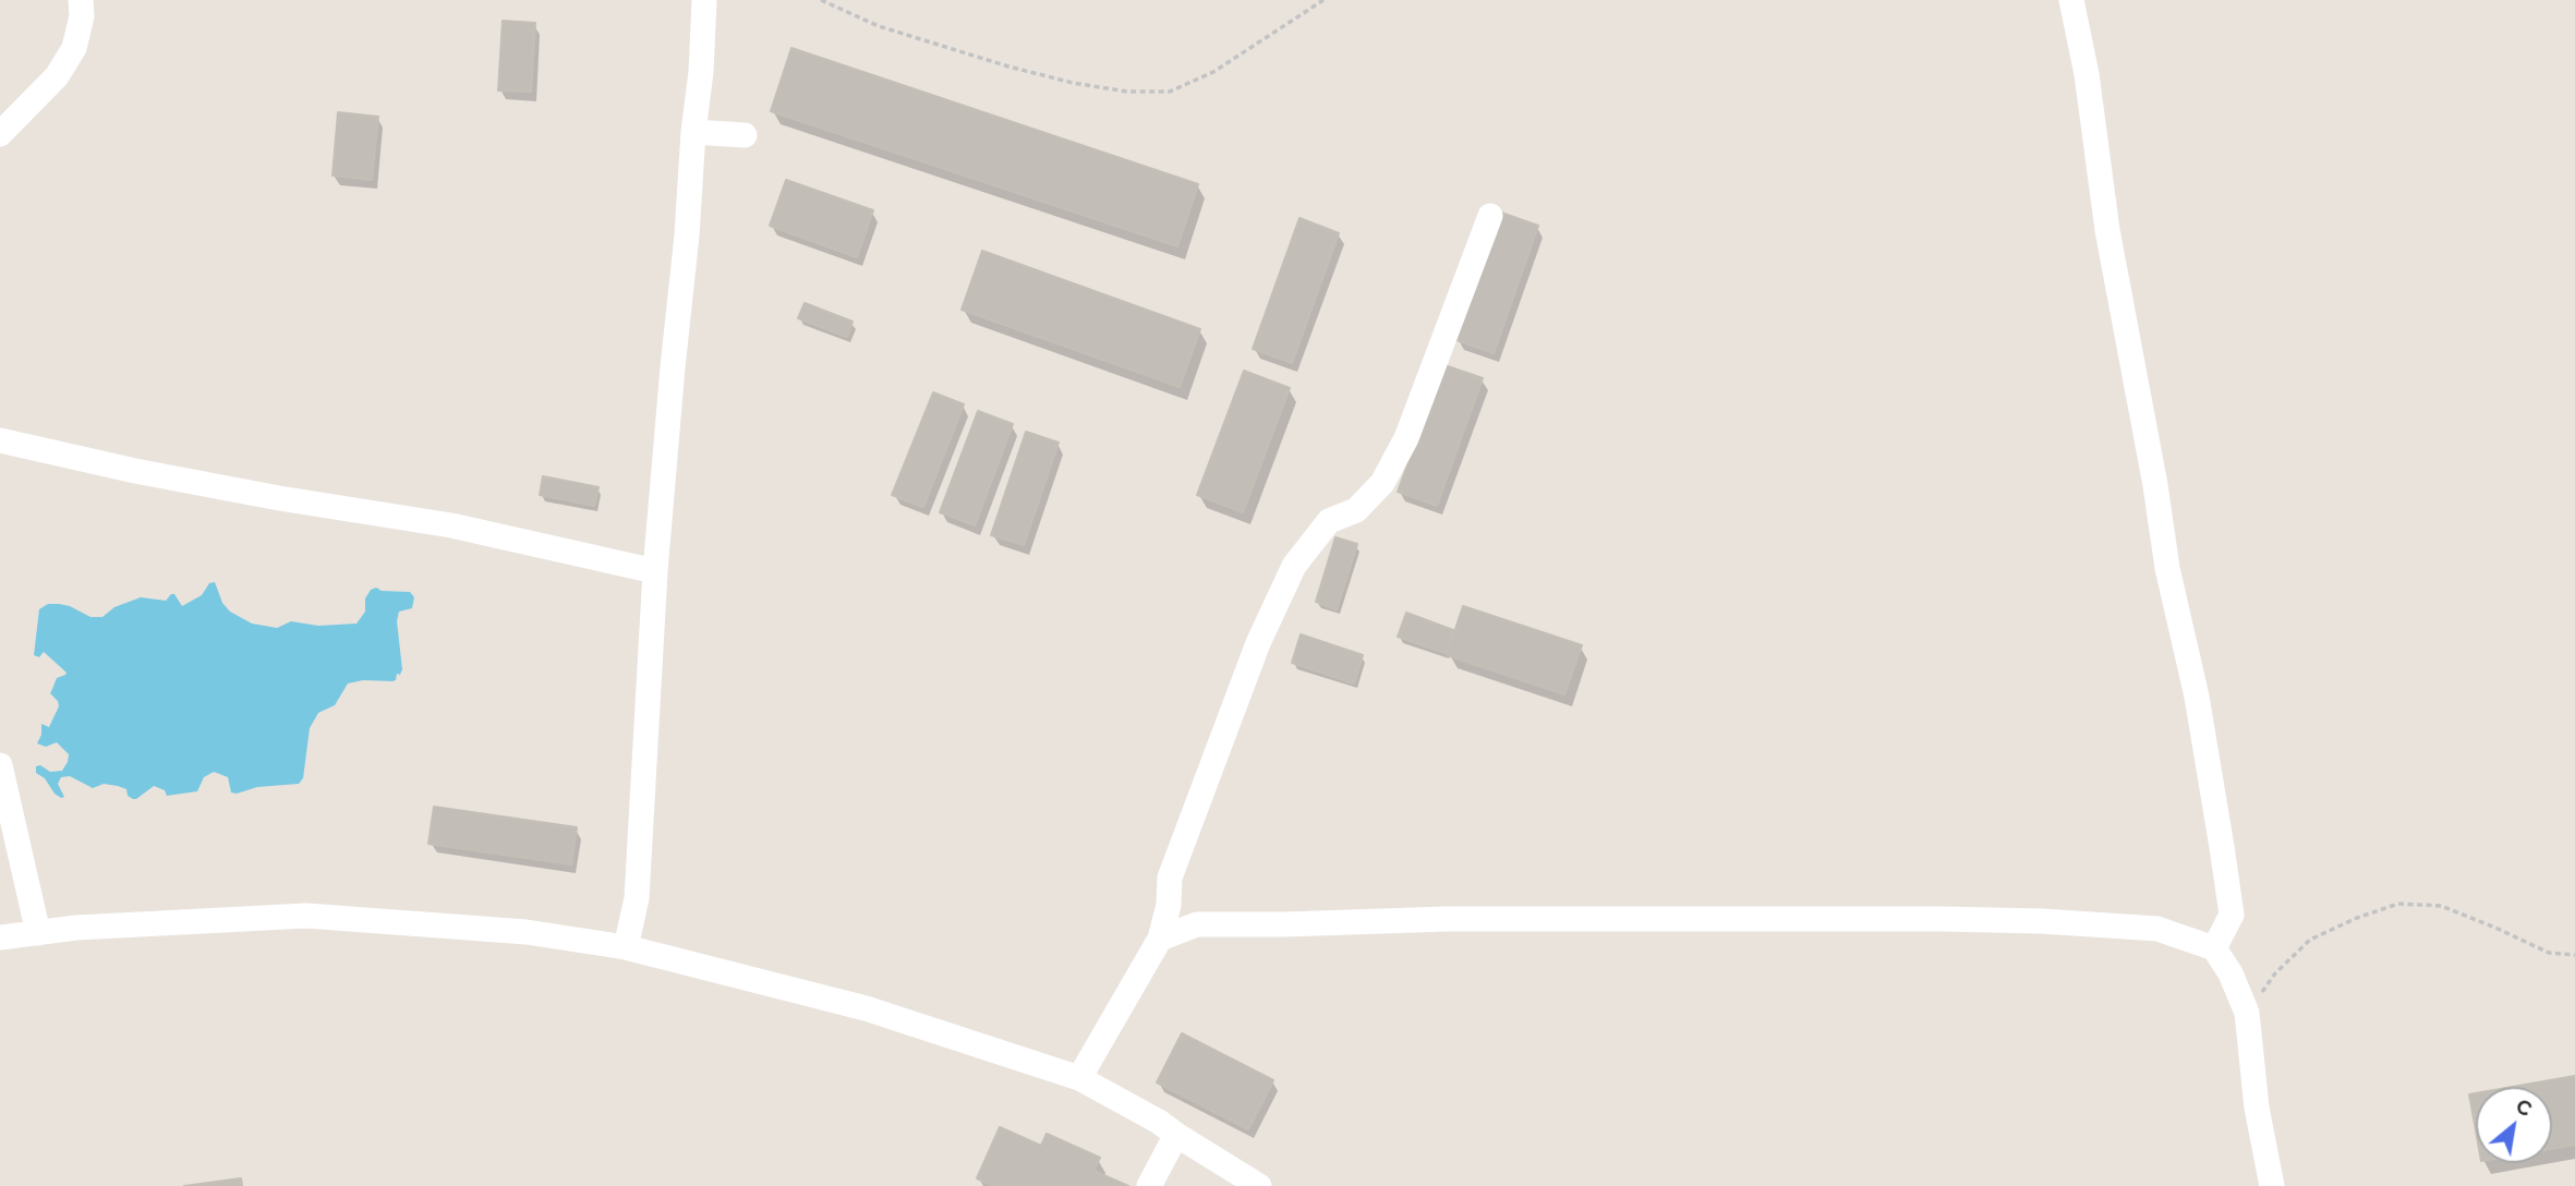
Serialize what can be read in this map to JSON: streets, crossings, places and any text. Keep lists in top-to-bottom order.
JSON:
{
  "north": "top right"
}
